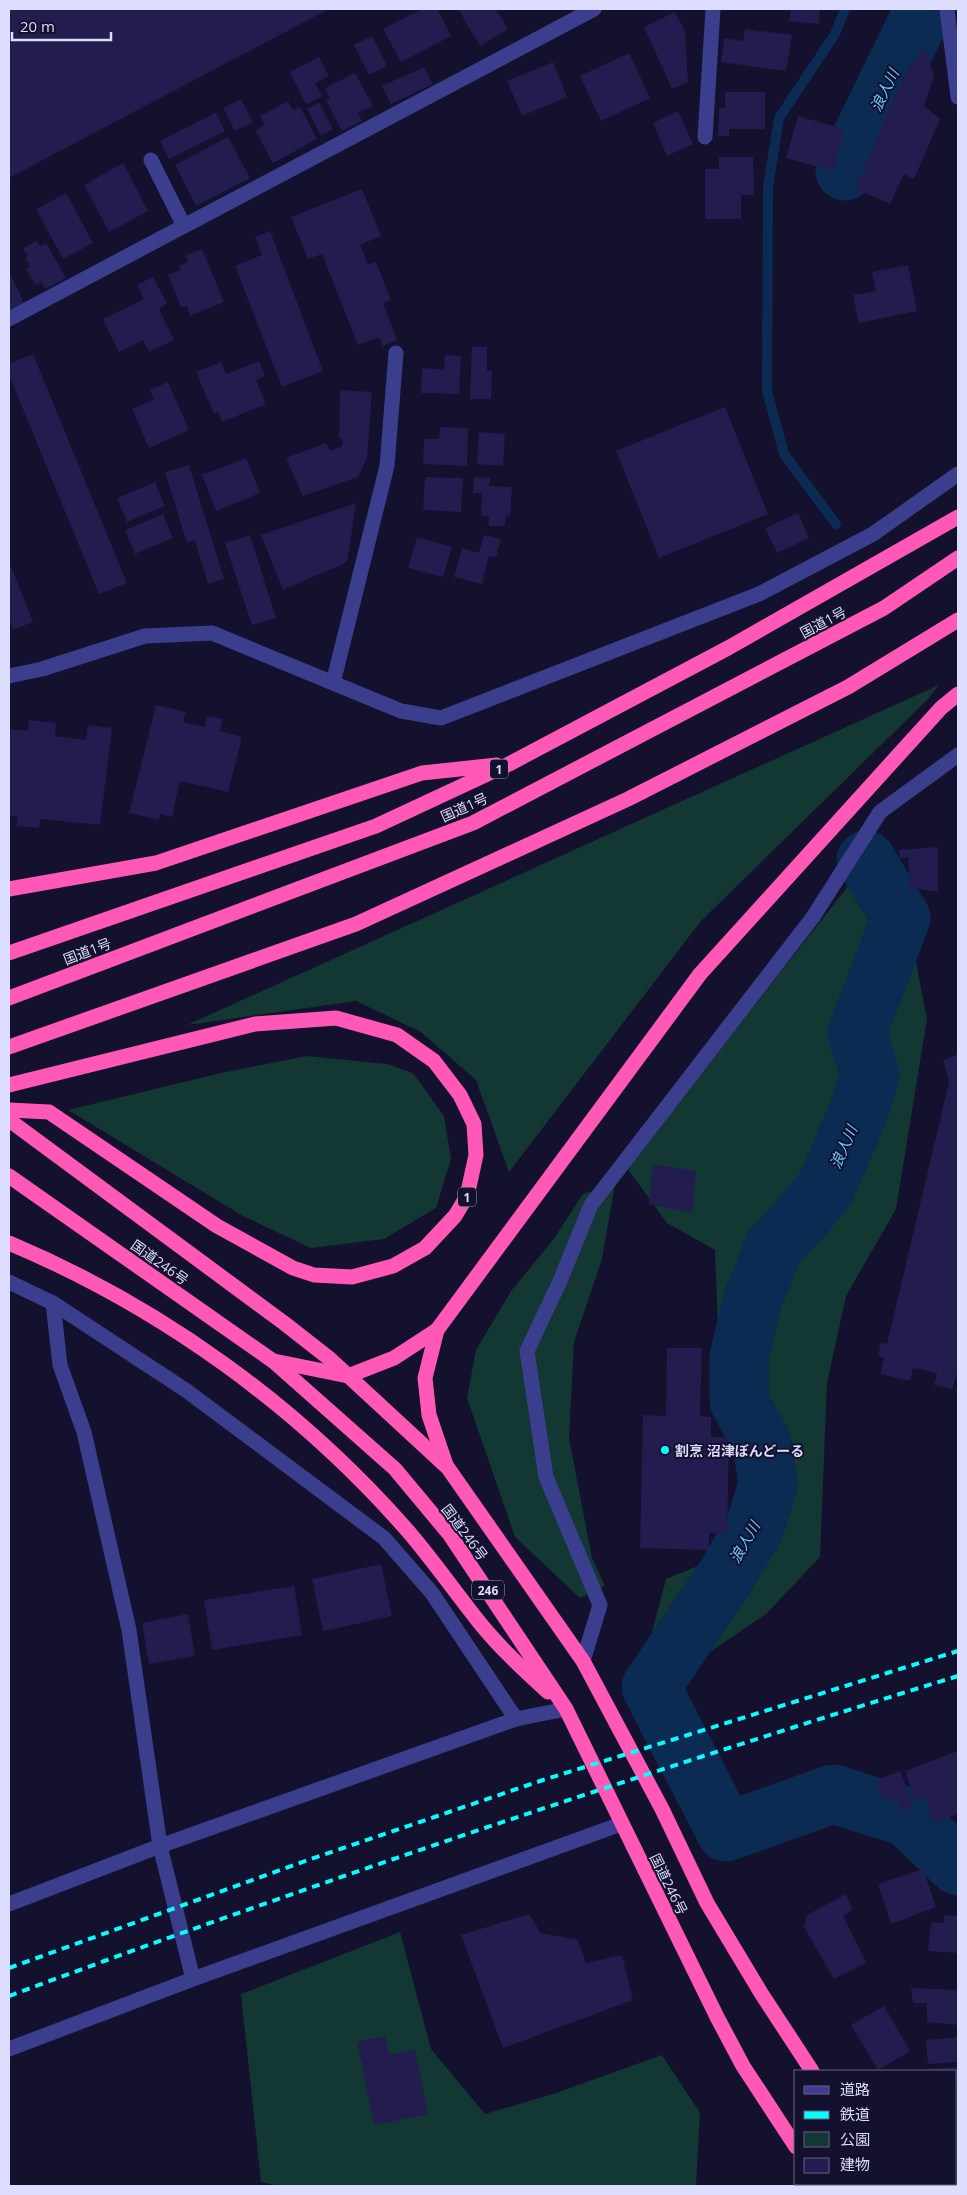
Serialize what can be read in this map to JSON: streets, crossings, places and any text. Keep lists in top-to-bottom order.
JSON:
{
  "streets": {
    "highway": [
      "国道1号",
      "1",
      "国道246号",
      "246"
    ]
  },
  "water": ["浪人川"],
  "places": ["割烹 沼津ぼんどーる"],
  "legend": [
    "道路",
    "鉄道",
    "公園",
    "建物"
  ],
  "scale_bar": "20 m"
}
